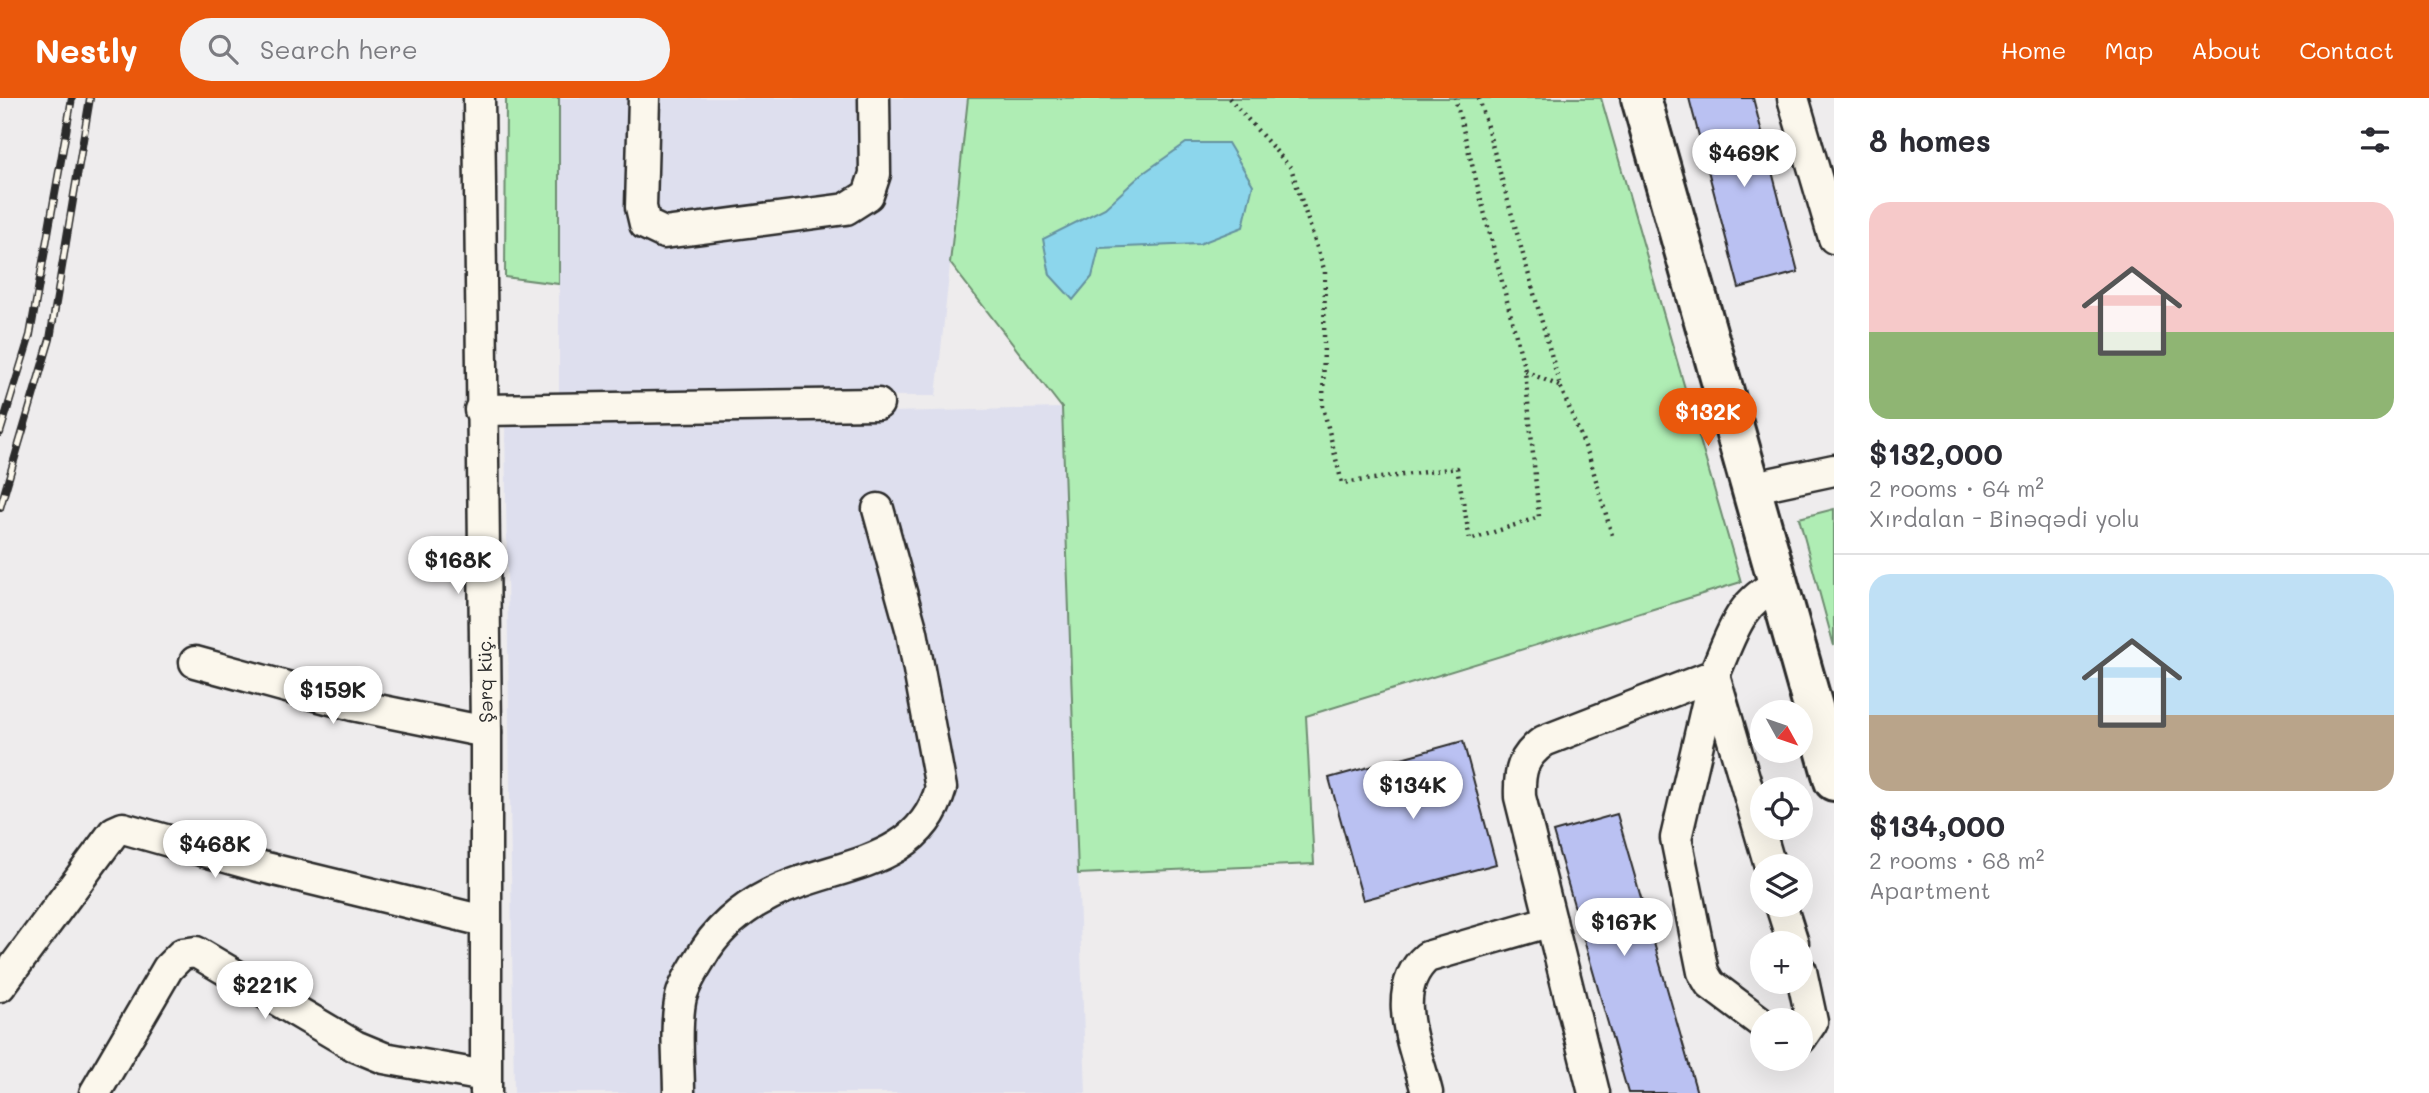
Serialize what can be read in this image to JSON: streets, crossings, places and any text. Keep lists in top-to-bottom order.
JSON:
{
  "streets": {
    "street": ["Şərq küç."]
  },
  "north": "bottom right",
  "page": {
    "header": "Nestly",
    "search": "Search here",
    "nav": [
      "Home",
      "Map",
      "About",
      "Contact"
    ],
    "heading": "8 homes",
    "price": [
      "$469K",
      "$132K",
      "$168K",
      "$159K",
      "$134K",
      "$468K",
      "$167K",
      "$221K"
    ],
    "list": [
      {
        "name": "$132,000",
        "note": "2 rooms · 64 m² · Xırdalan - Binəqədi yolu"
      },
      {
        "name": "$134,000",
        "note": "2 rooms · 68 m² · Apartment"
      }
    ],
    "map_buttons": ["+", "−"]
  }
}
